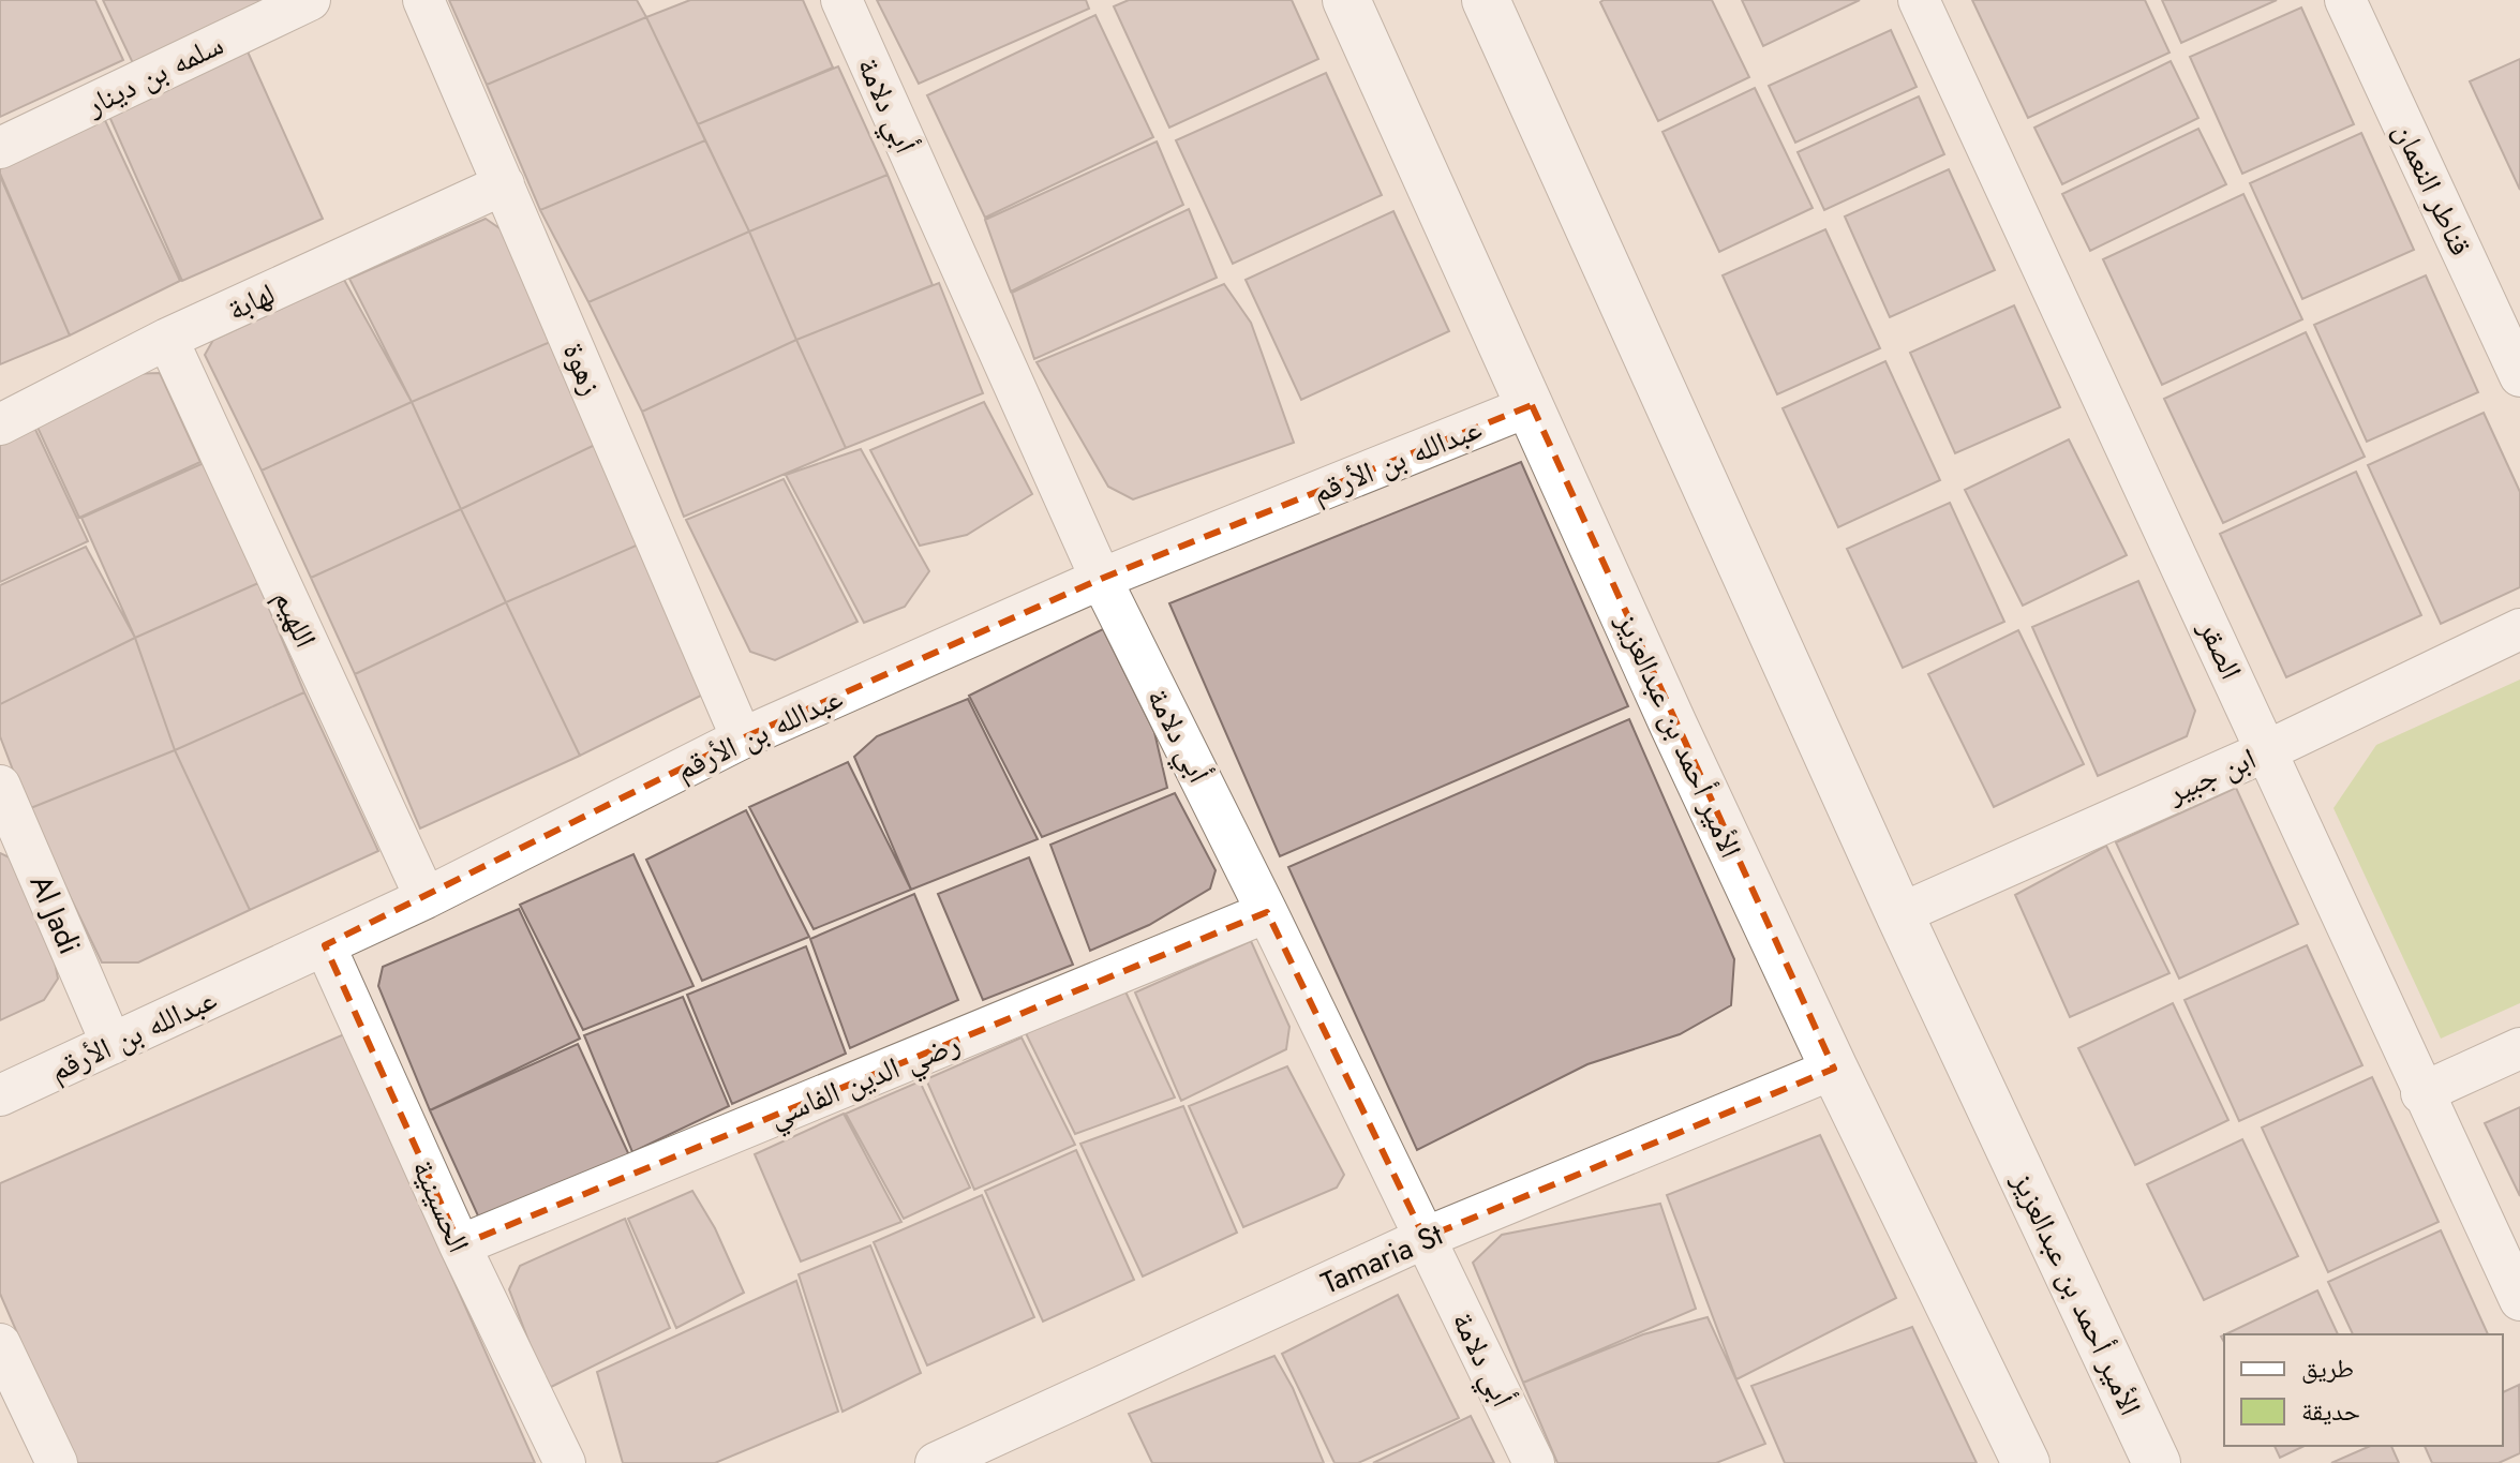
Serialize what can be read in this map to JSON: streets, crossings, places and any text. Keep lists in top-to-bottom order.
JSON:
{
  "streets": {
    "street": [
      "سلمه بن دينار",
      "أبي دلامة",
      "قناطر النعمان",
      "لهابة",
      "زهوة",
      "عبدالله بن الأرقم",
      "اللهيم",
      "الصقر",
      "الأمير أحمد بن عبدالعزيز",
      "ابن جبير",
      "Al Jadi",
      "رضي الدين الفاسي",
      "الحسينية",
      "Tamaria St"
    ]
  },
  "crossings": [
    ["أبي دلامة", "عبدالله بن الأرقم"],
    ["أبي دلامة", "رضي الدين الفاسي"],
    ["أبي دلامة", "Tamaria St"],
    ["لهابة", "زهوة"],
    ["لهابة", "اللهيم"],
    ["زهوة", "عبدالله بن الأرقم"],
    ["عبدالله بن الأرقم", "اللهيم"],
    ["عبدالله بن الأرقم", "الأمير أحمد بن عبدالعزيز"],
    ["عبدالله بن الأرقم", "Al Jadi"],
    ["عبدالله بن الأرقم", "الحسينية"],
    ["الصقر", "ابن جبير"],
    ["الأمير أحمد بن عبدالعزيز", "ابن جبير"],
    ["الأمير أحمد بن عبدالعزيز", "Tamaria St"],
    ["رضي الدين الفاسي", "الحسينية"]
  ],
  "legend": ["طريق", "حديقة"]
}
